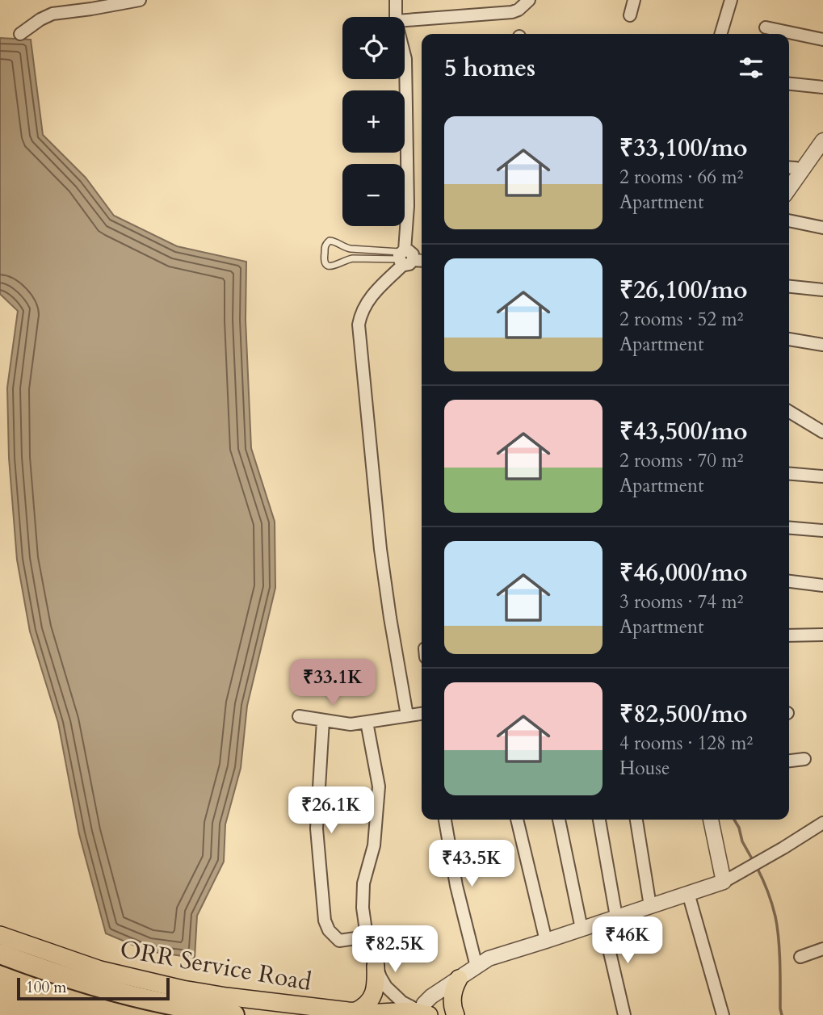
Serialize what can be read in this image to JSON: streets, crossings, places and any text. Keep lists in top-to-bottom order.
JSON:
{
  "streets": {
    "main road": ["ORR Service Road"]
  },
  "scale_bar": "100 m",
  "page": {
    "map_buttons": ["+", "−"],
    "heading": "5 homes",
    "list": [
      {
        "name": "₹33,100/mo",
        "note": "2 rooms · 66 m² · Apartment"
      },
      {
        "name": "₹26,100/mo",
        "note": "2 rooms · 52 m² · Apartment"
      },
      {
        "name": "₹43,500/mo",
        "note": "2 rooms · 70 m² · Apartment"
      },
      {
        "name": "₹46,000/mo",
        "note": "3 rooms · 74 m² · Apartment"
      },
      {
        "name": "₹82,500/mo",
        "note": "4 rooms · 128 m² · House"
      }
    ],
    "price": [
      "₹33.1K",
      "₹26.1K",
      "₹43.5K",
      "₹46K",
      "₹82.5K"
    ],
    "scale": "100 m"
  }
}
